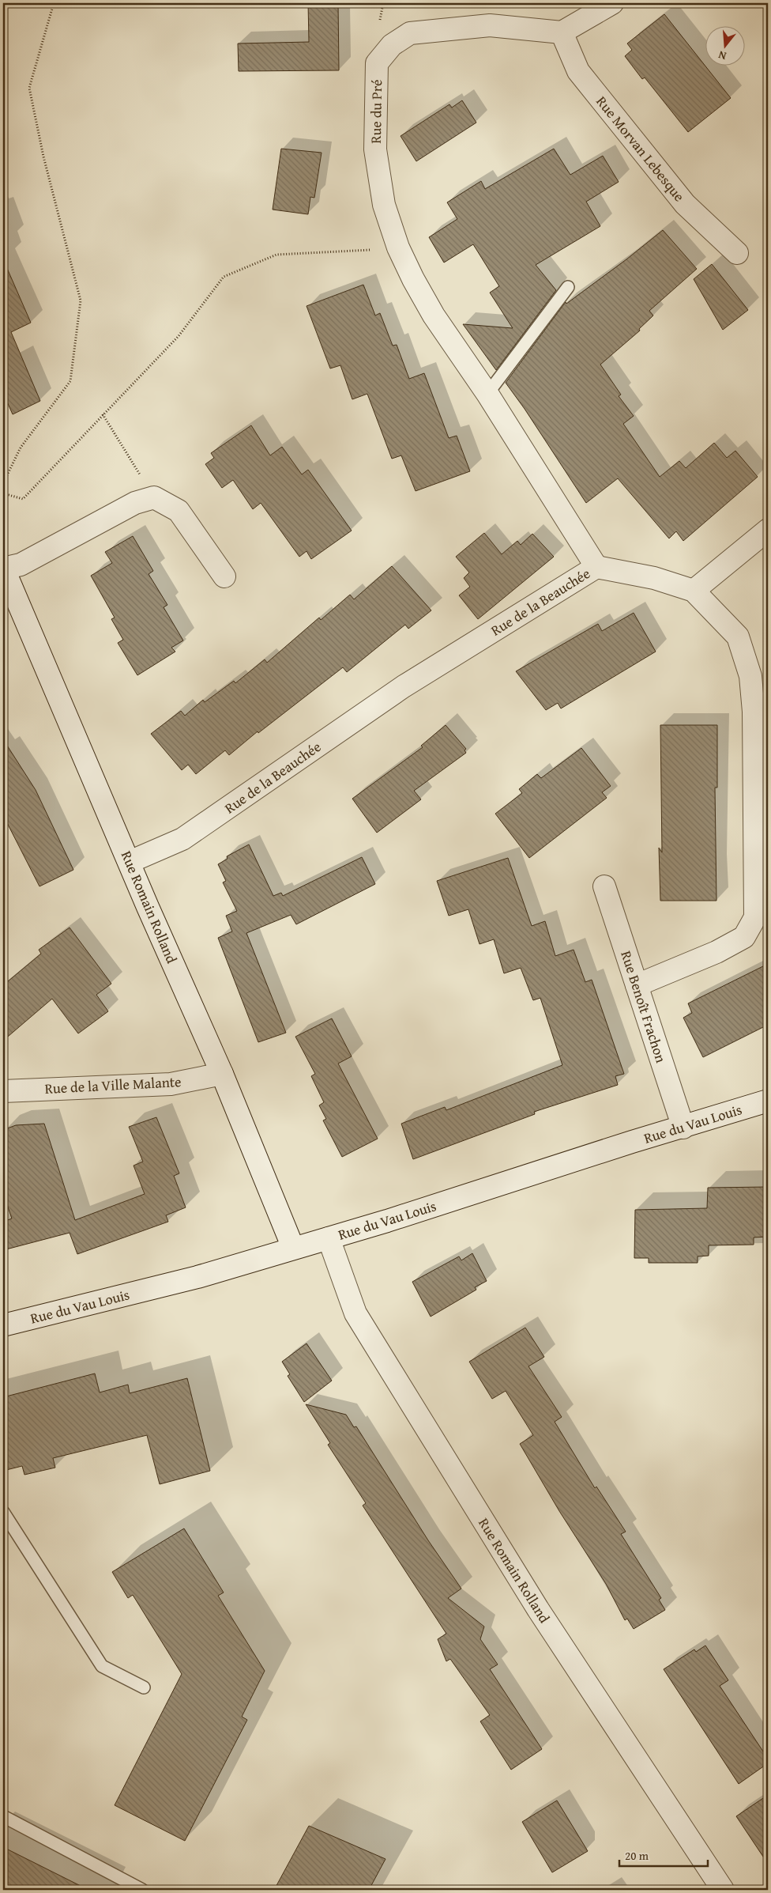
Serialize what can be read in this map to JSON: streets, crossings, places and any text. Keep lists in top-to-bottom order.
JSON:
{
  "streets": {
    "street": [
      "Rue du Pré",
      "Rue Morvan Lebesque",
      "Rue de la Beauchée",
      "Rue Romain Rolland",
      "Rue Benoît Frachon",
      "Rue de la Ville Malante",
      "Rue du Vau Louis"
    ]
  },
  "crossings": [
    ["Rue du Pré", "Rue Morvan Lebesque"],
    ["Rue du Pré", "Rue de la Beauchée"],
    ["Rue de la Beauchée", "Rue Romain Rolland"],
    ["Rue Romain Rolland", "Rue de la Ville Malante"],
    ["Rue Romain Rolland", "Rue du Vau Louis"],
    ["Rue Benoît Frachon", "Rue du Vau Louis"]
  ],
  "scale_bar": "20 m",
  "north": "bottom"
}
